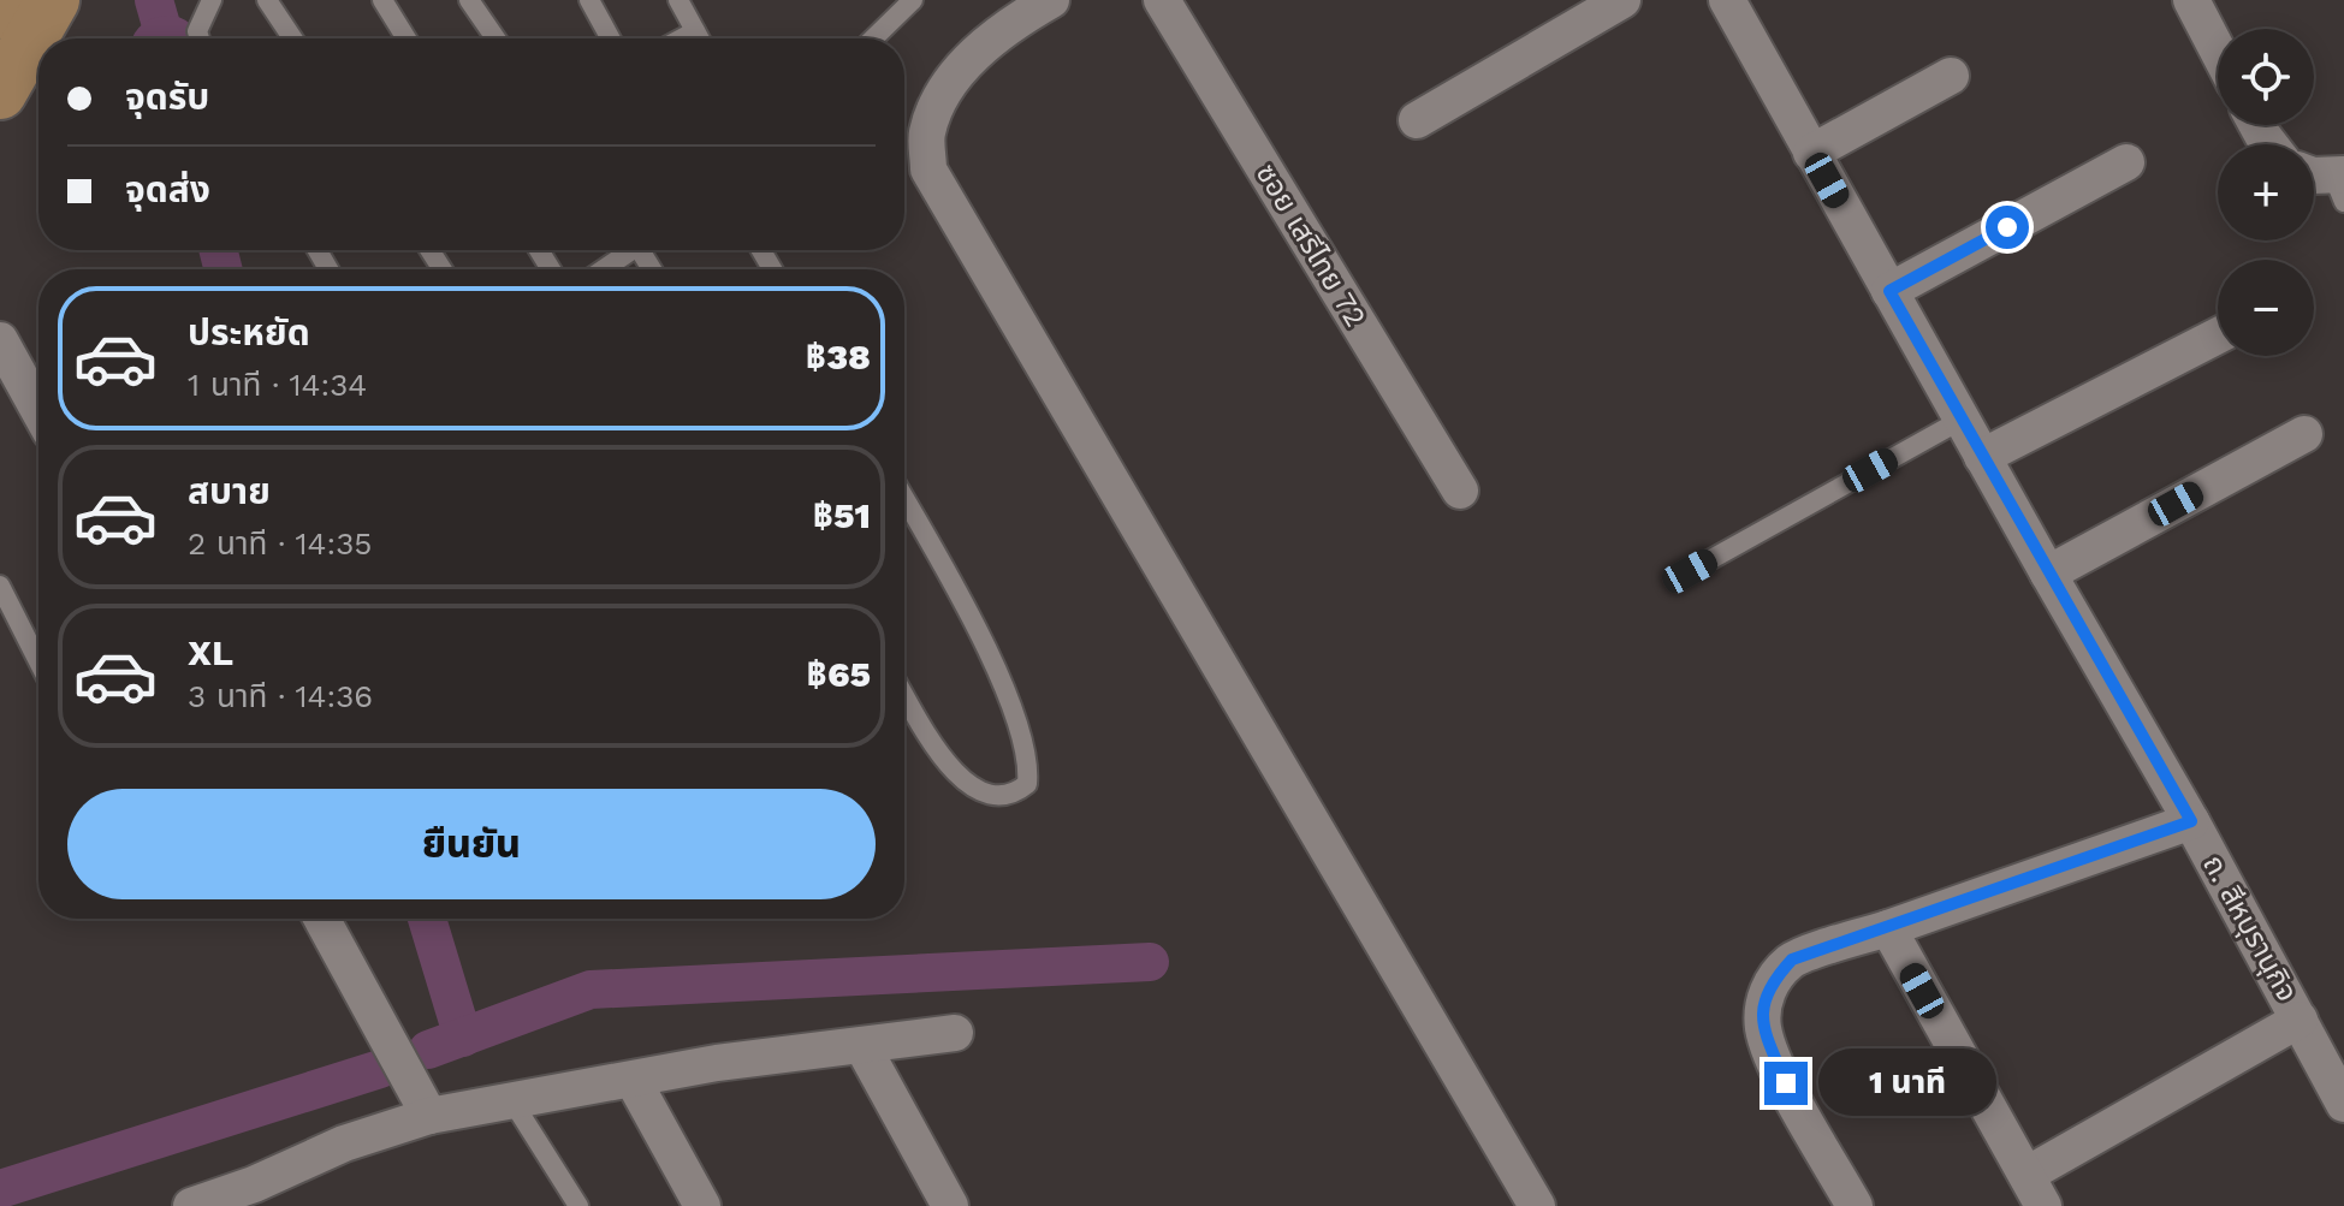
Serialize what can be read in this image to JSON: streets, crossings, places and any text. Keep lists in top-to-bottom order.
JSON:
{
  "streets": {
    "street": ["ซอย เสรีไทย 72", "ถ. สีหบุรานุกิจ"]
  },
  "page": {
    "map_buttons": ["+", "−"],
    "banner": ["จุดรับ", "จุดส่ง"],
    "list": [
      {
        "name": "ประหยัด",
        "note": "1 นาที · 14:34",
        "value": "฿38"
      },
      {
        "name": "สบาย",
        "note": "2 นาที · 14:35",
        "value": "฿51"
      },
      {
        "name": "XL",
        "note": "3 นาที · 14:36",
        "value": "฿65"
      }
    ],
    "buttons": "ยืนยัน",
    "bubble": "1 นาที"
  }
}
